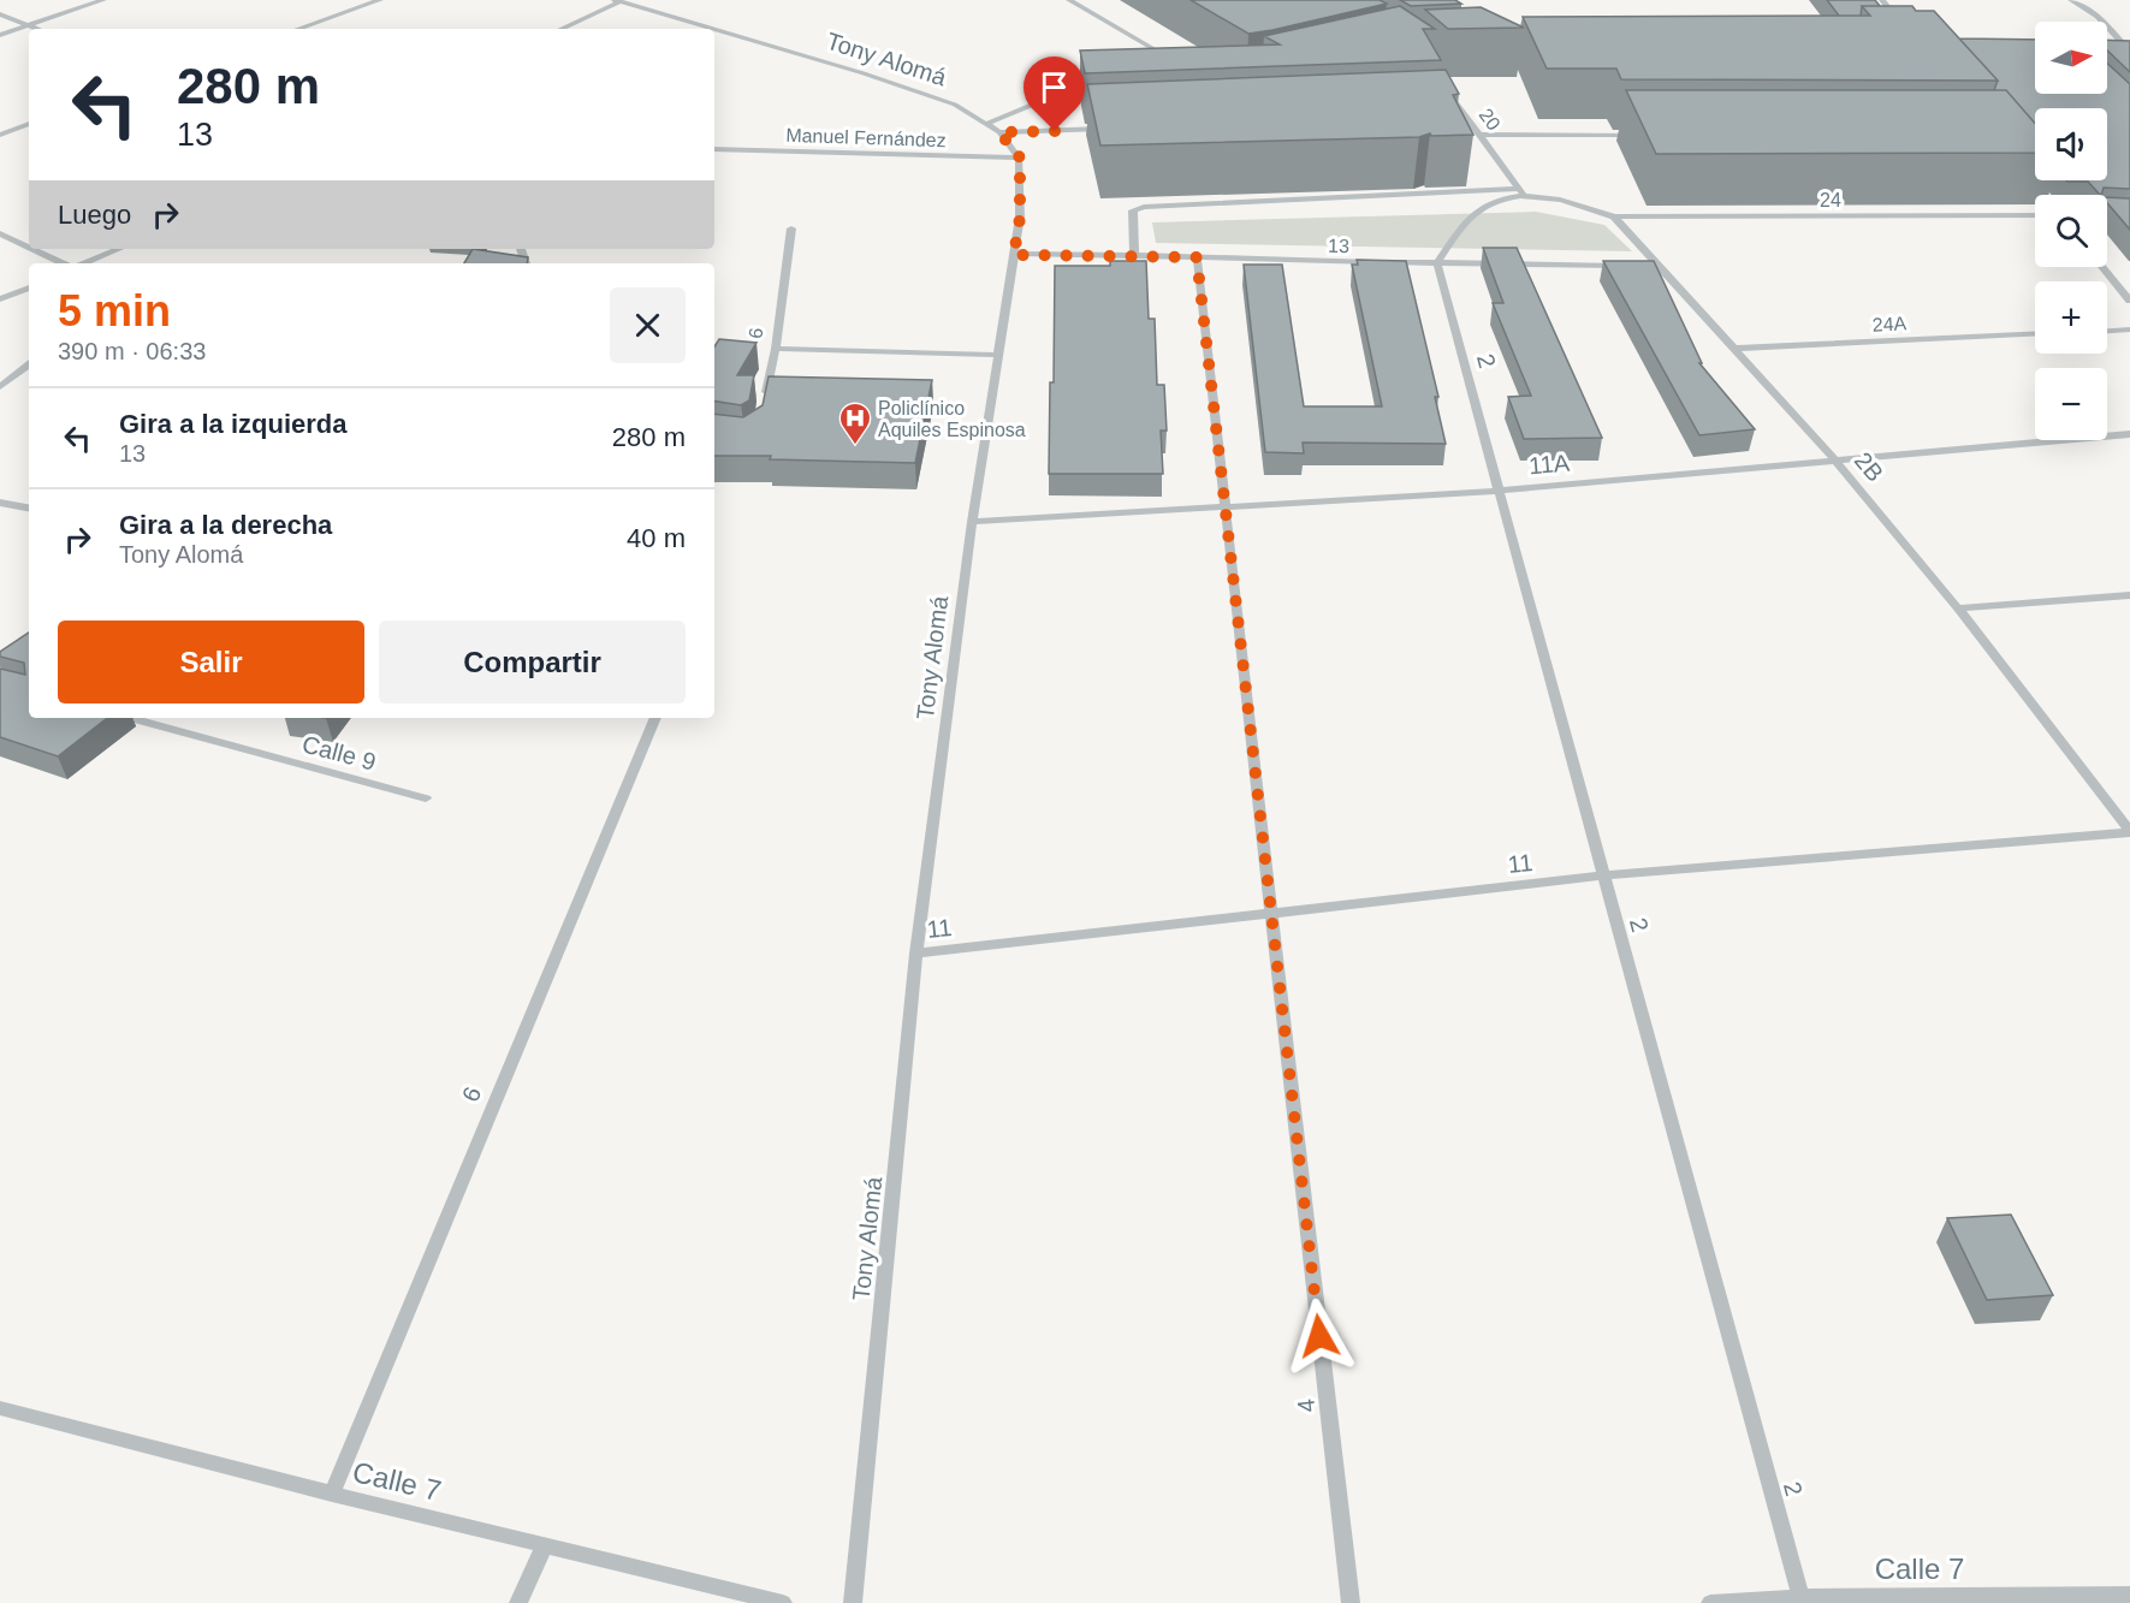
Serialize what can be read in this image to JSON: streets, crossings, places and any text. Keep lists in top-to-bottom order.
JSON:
{
  "streets": {
    "street": [
      "Tony Alomá",
      "20",
      "Manuel Fernández",
      "24",
      "13",
      "24A",
      "6",
      "2",
      "11A",
      "2B",
      "Calle 9",
      "11",
      "4",
      "Calle 7"
    ]
  },
  "crossings": [
    ["Tony Alomá", "Manuel Fernández"],
    ["Tony Alomá", "13"],
    ["Tony Alomá", "11A"],
    ["Tony Alomá", "11"],
    ["20", "2B"],
    ["24", "2B"],
    ["13", "2"],
    ["13", "4"],
    ["24A", "2B"],
    ["6", "Calle 7"],
    ["2", "11A"],
    ["2", "11"],
    ["2", "Calle 7"],
    ["11A", "2B"],
    ["11A", "4"],
    ["2B", "11"],
    ["11", "4"]
  ],
  "places": {
    "hospital": ["Policlínico Aquiles Espinosa"]
  },
  "north": "right",
  "page": {
    "map_buttons": ["+", "−"],
    "turn": ["280 m", "13"],
    "then": "Luego",
    "heading": ["5 min", "390 m · 06:33"],
    "list": [
      {
        "name": "Gira a la izquierda",
        "note": "13",
        "value": "280 m"
      },
      {
        "name": "Gira a la derecha",
        "note": "Tony Alomá",
        "value": "40 m"
      }
    ],
    "buttons": ["Salir", "Compartir"]
  }
}
